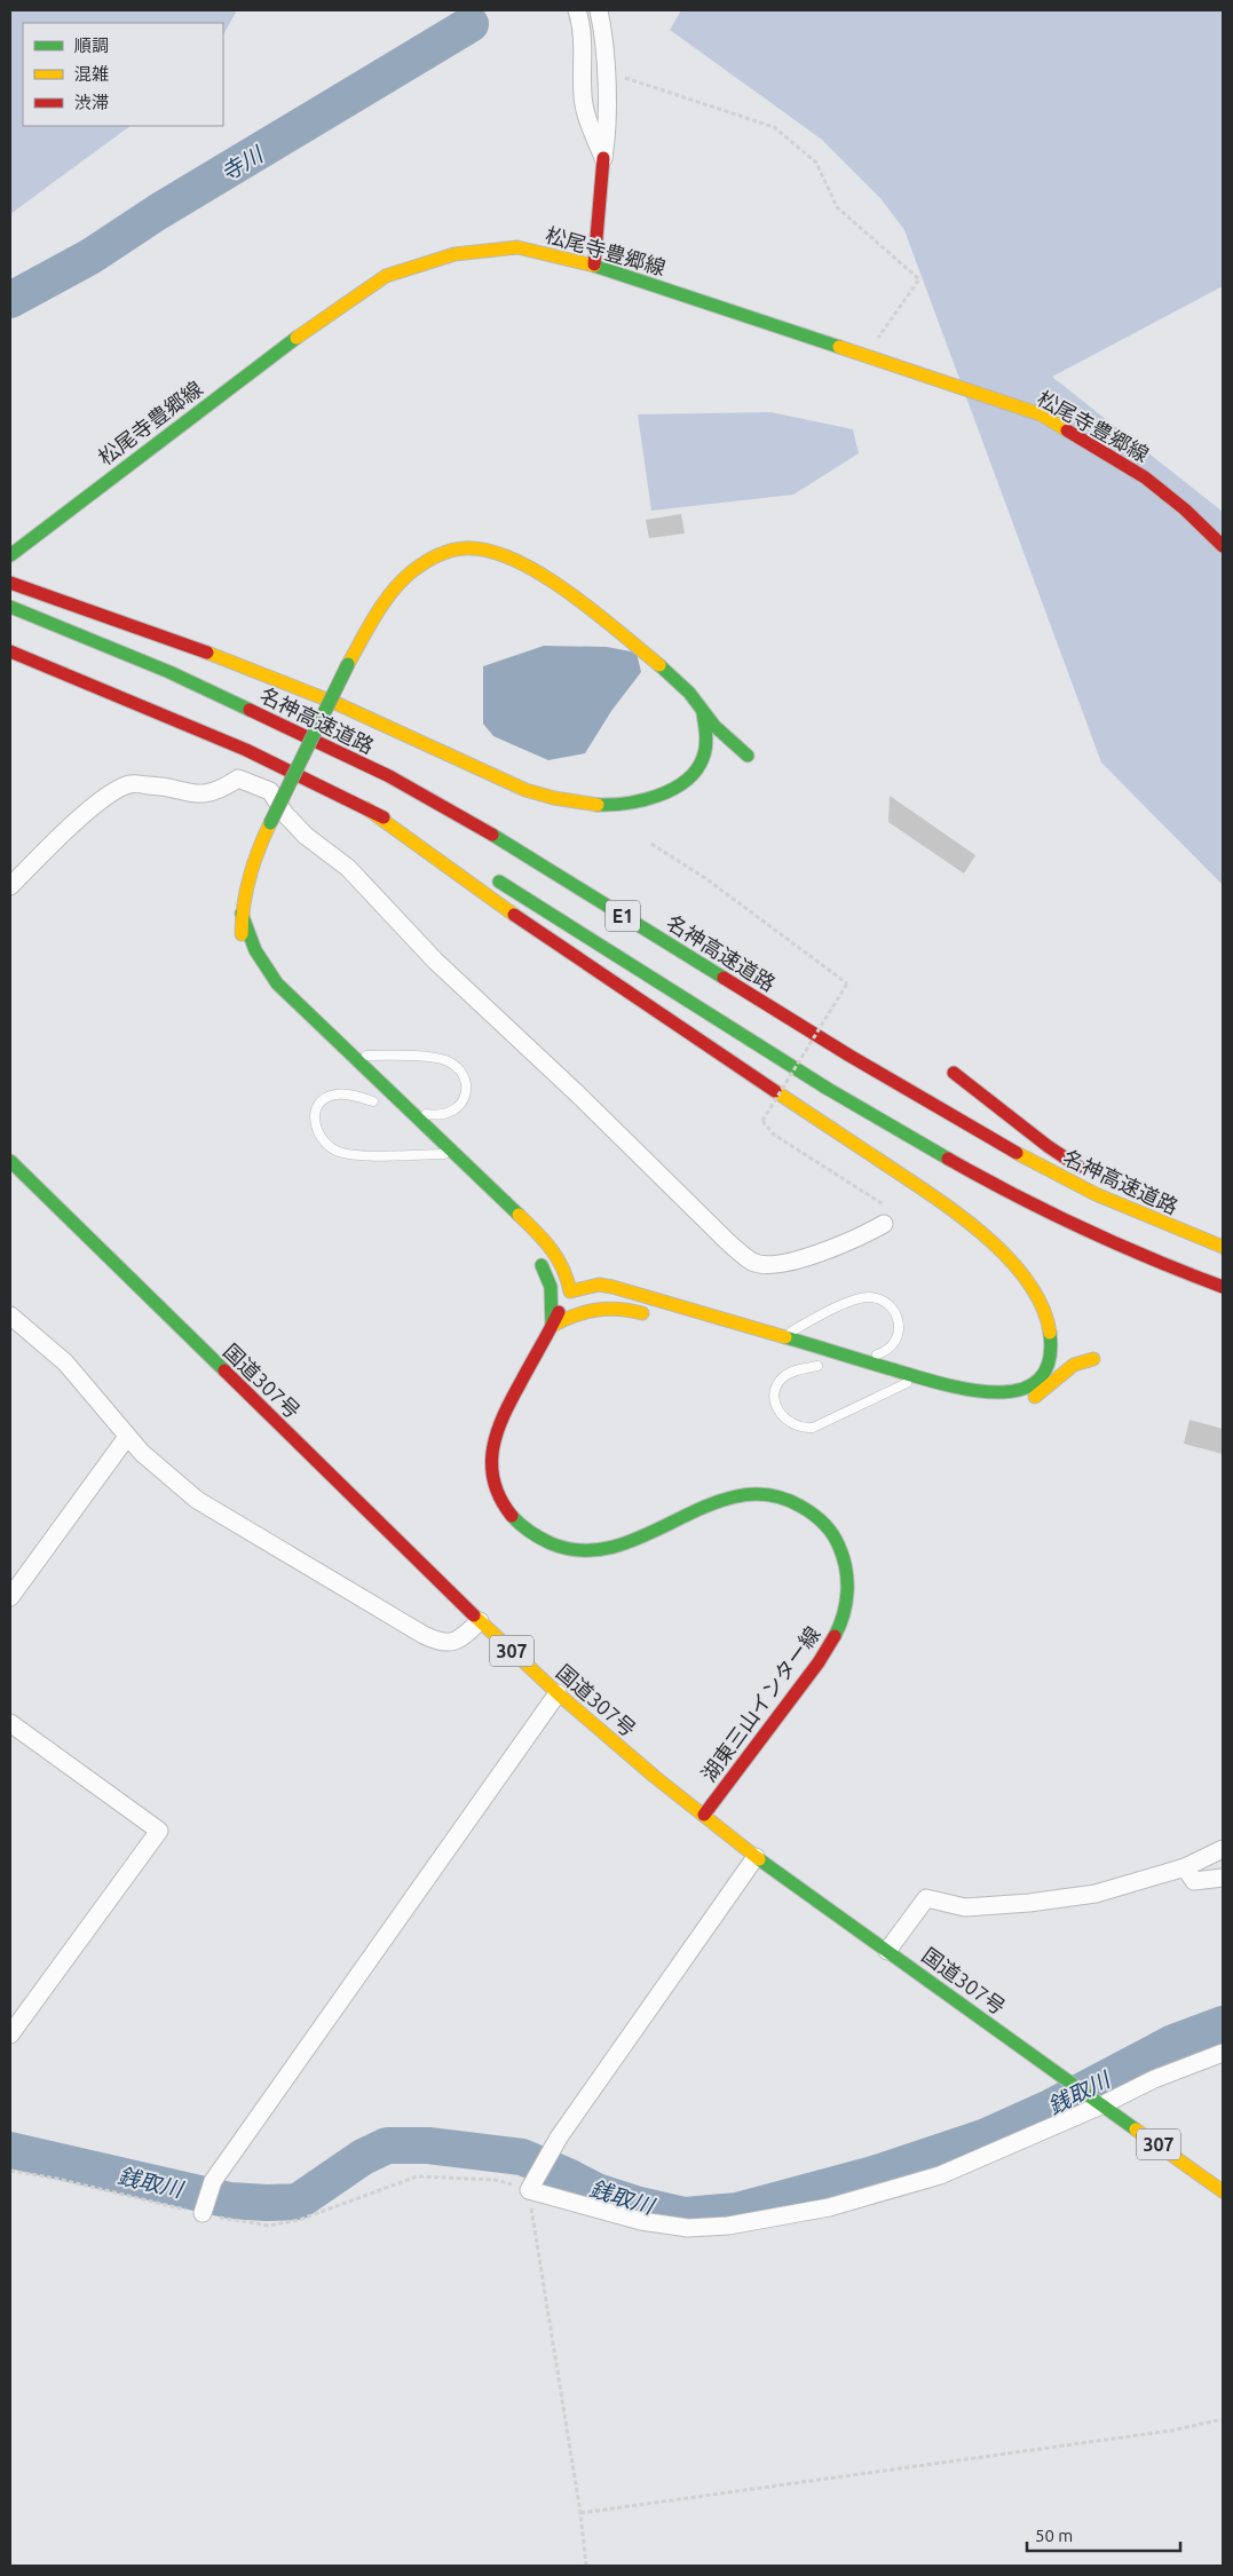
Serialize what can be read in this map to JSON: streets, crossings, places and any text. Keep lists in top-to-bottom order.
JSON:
{
  "streets": {
    "main road": [
      "松尾寺豊郷線",
      "名神高速道路",
      "E1",
      "国道307号",
      "307",
      "湖東三山インター線"
    ]
  },
  "crossings": [
    ["国道307号", "湖東三山インター線"]
  ],
  "water": ["寺川", "銭取川"],
  "legend": ["順調", "混雑", "渋滞"],
  "scale_bar": "50 m"
}
